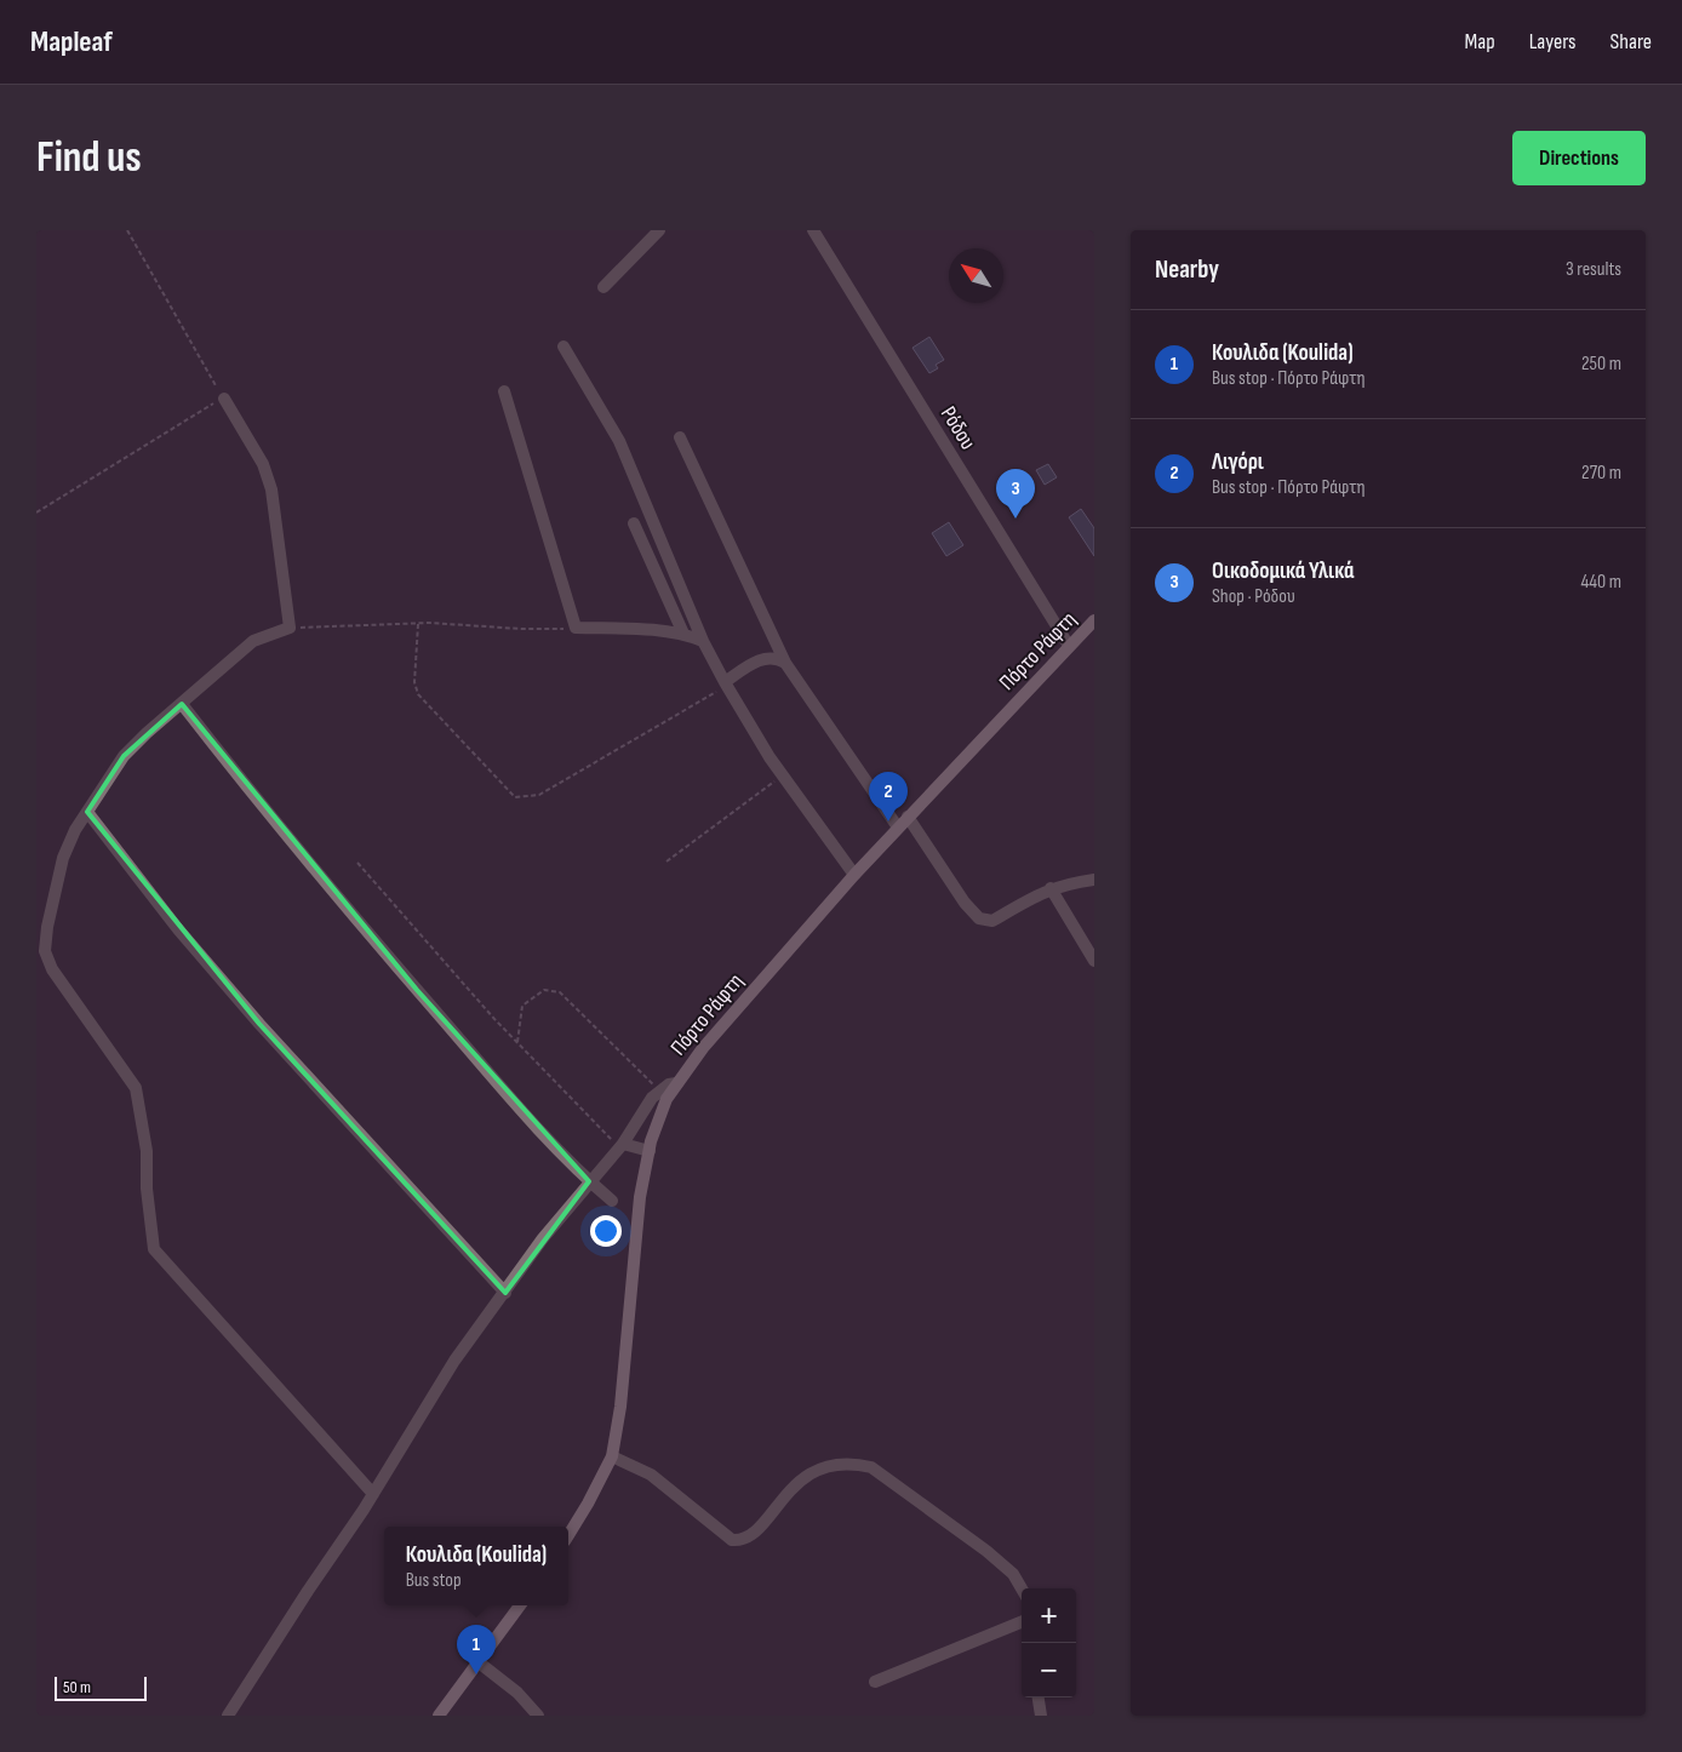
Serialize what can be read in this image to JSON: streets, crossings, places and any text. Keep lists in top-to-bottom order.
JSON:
{
  "streets": {
    "main road": ["Πόρτο Ράφτη"],
    "street": ["Ρόδου"]
  },
  "crossings": [
    ["Ρόδου", "Πόρτο Ράφτη"]
  ],
  "scale_bar": "50 m",
  "north": "top left",
  "page": {
    "header": "Mapleaf",
    "nav": ["Map", "Layers", "Share"],
    "buttons": "Directions",
    "title": "Find us",
    "heading": ["Nearby", "3 results"],
    "list": [
      {
        "mark": "1",
        "name": "Κουλιδα (Koulida)",
        "note": "Bus stop · Πόρτο Ράφτη",
        "value": "250 m"
      },
      {
        "mark": "2",
        "name": "Λιγόρι",
        "note": "Bus stop · Πόρτο Ράφτη",
        "value": "270 m"
      },
      {
        "mark": "3",
        "name": "Οικοδομικά Υλικά",
        "note": "Shop · Ρόδου",
        "value": "440 m"
      }
    ],
    "pins": ["3", "2", "1"],
    "popup": ["Κουλιδα (Koulida)", "Bus stop"],
    "map_buttons": ["+", "−"],
    "scale": "50 m"
  }
}
